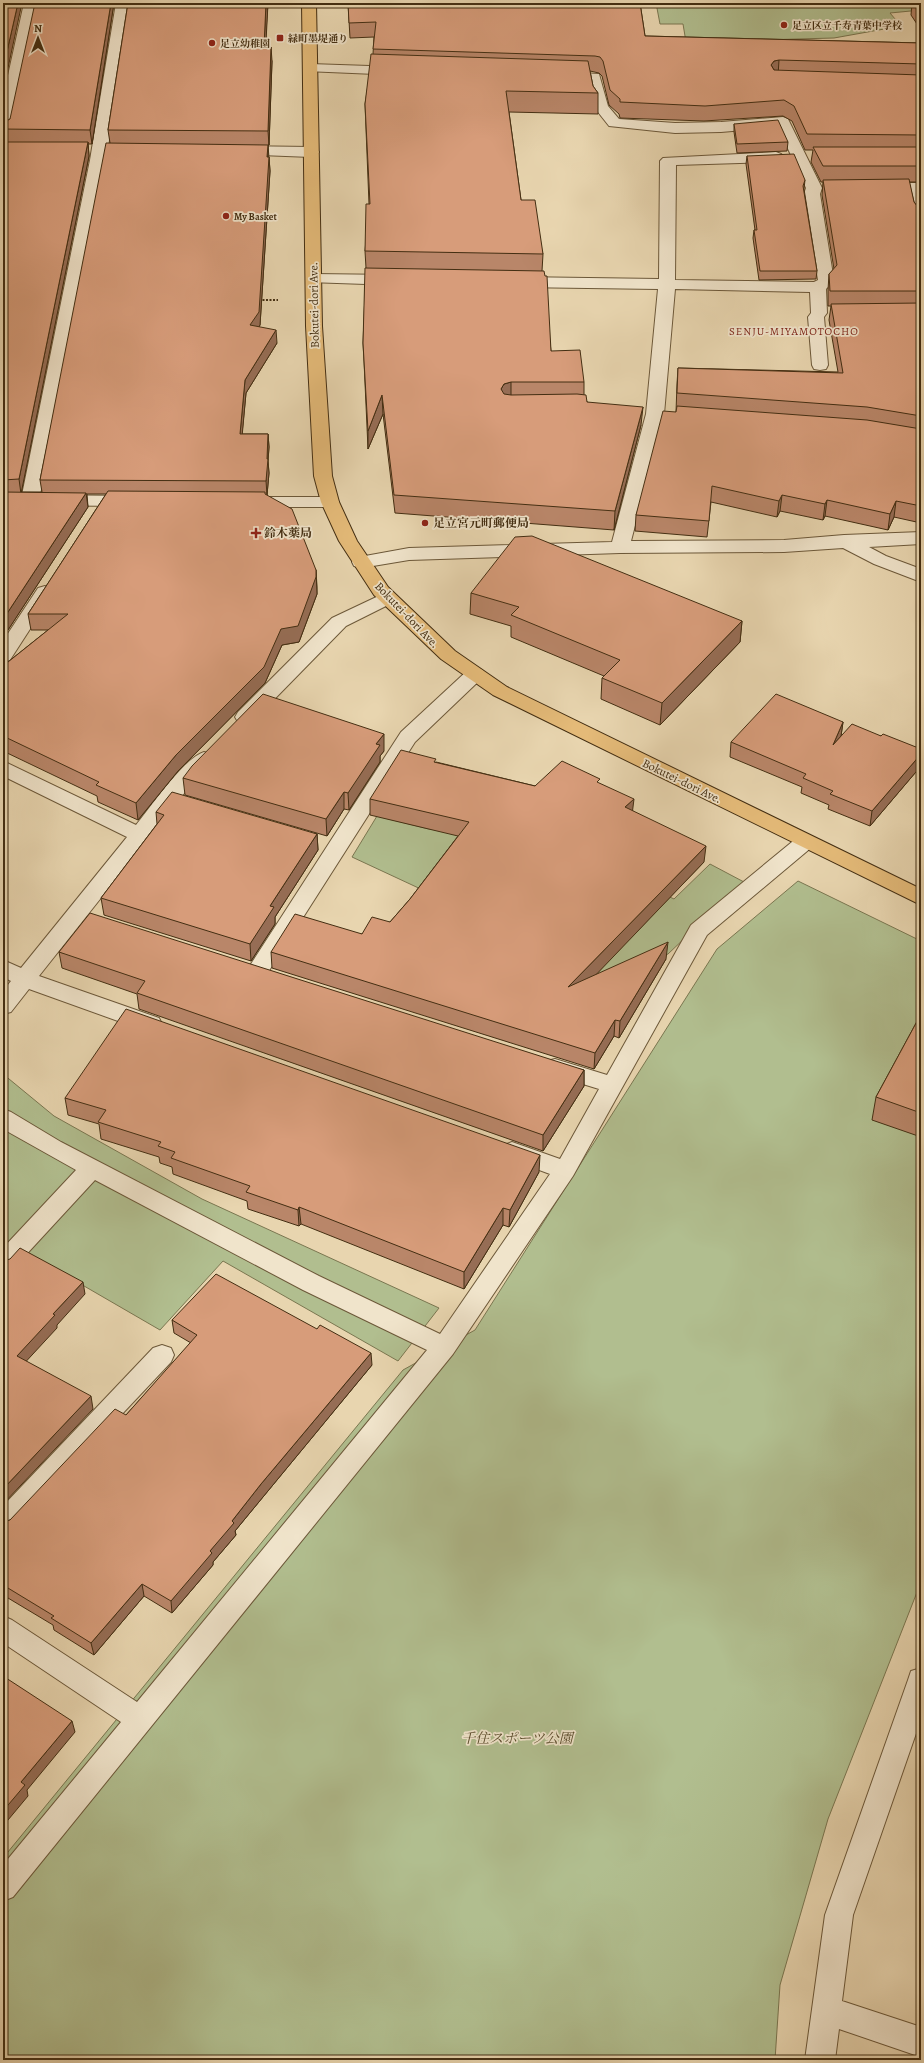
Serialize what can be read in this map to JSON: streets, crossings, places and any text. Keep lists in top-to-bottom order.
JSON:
{
  "streets": {
    "main road": ["Bokutei-dori Ave."]
  },
  "districts": ["SENJU-MIYAMOTOCHO"],
  "parks": ["千住スポーツ公園"],
  "places": {
    "other": [
      "足立区立千寿青葉中学校",
      "足立幼稚園",
      "My Basket",
      "足立宮元町郵便局"
    ],
    "transit": ["緑町墨堤通り"],
    "health": ["鈴木薬局"]
  },
  "north": "top"
}
